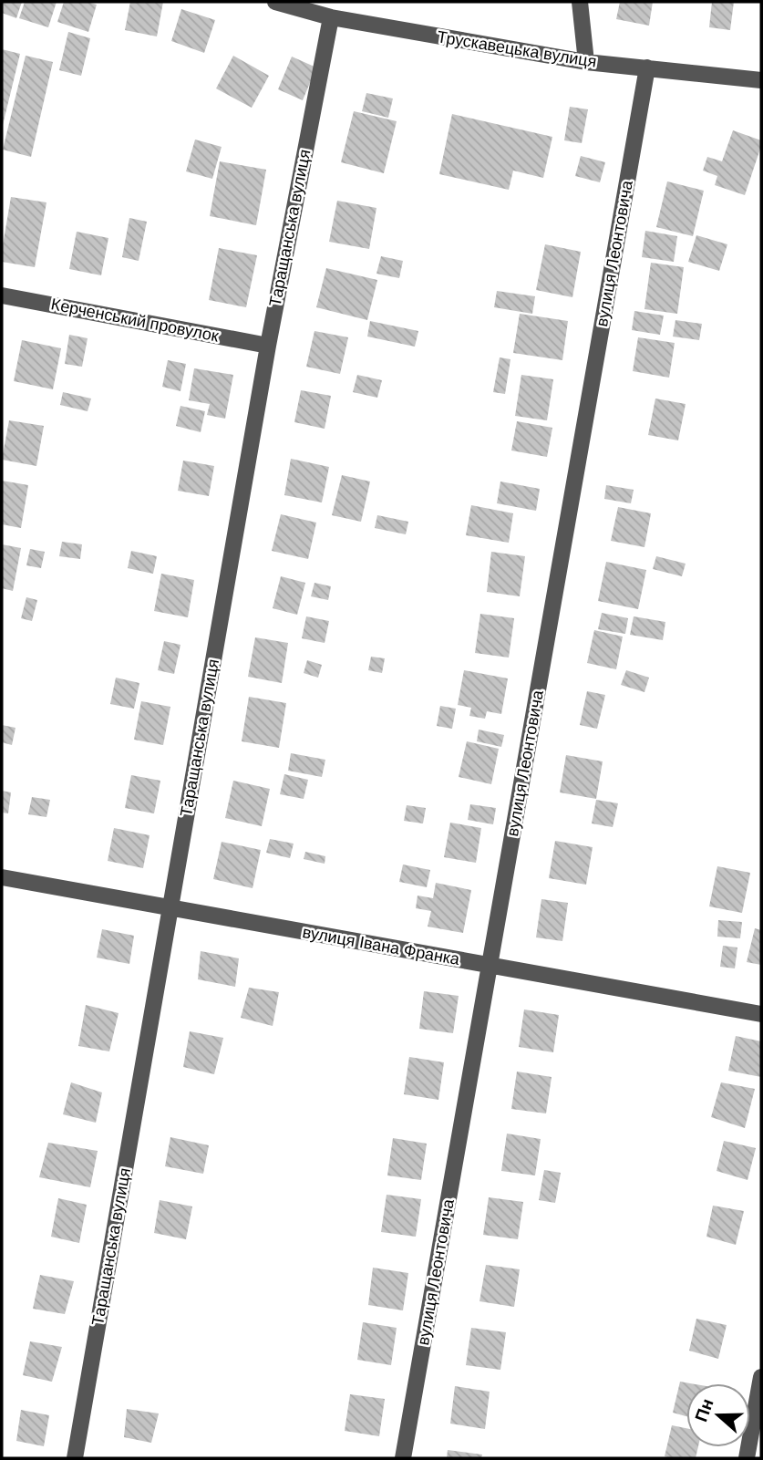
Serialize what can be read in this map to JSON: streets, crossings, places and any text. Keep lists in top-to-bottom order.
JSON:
{
  "streets": {
    "street": [
      "Трускавецька вулиця",
      "Таращанська вулиця",
      "вулиця Леонтовича",
      "Керченський провулок",
      "вулиця Івана Франка"
    ]
  },
  "crossings": [
    ["Трускавецька вулиця", "Таращанська вулиця"],
    ["Трускавецька вулиця", "вулиця Леонтовича"],
    ["Таращанська вулиця", "Керченський провулок"],
    ["Таращанська вулиця", "вулиця Івана Франка"],
    ["вулиця Леонтовича", "вулиця Івана Франка"]
  ],
  "north": "left"
}
